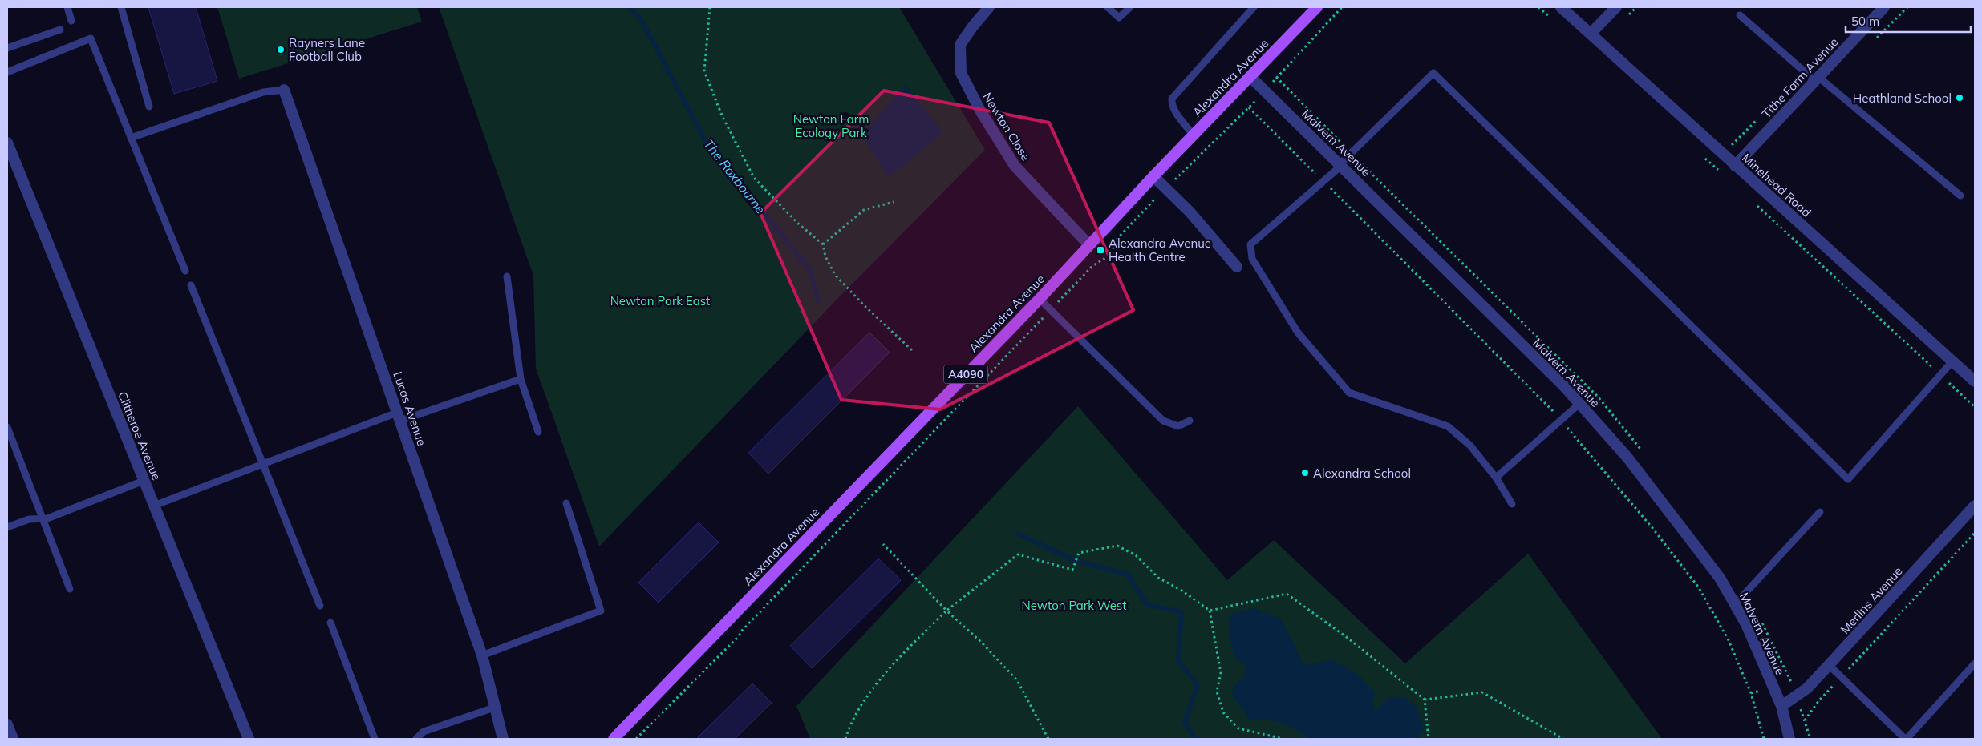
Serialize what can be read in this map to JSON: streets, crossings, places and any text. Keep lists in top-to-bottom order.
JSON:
{
  "streets": {
    "main road": ["Alexandra Avenue", "A4090"],
    "street": [
      "Tithe Farm Avenue",
      "Newton Close",
      "Malvern Avenue",
      "Minehead Road",
      "Lucas Avenue",
      "Clitheroe Avenue",
      "Merlins Avenue"
    ]
  },
  "crossings": [
    ["Alexandra Avenue", "Newton Close"],
    ["Alexandra Avenue", "Malvern Avenue"],
    ["Tithe Farm Avenue", "Minehead Road"],
    ["Malvern Avenue", "Merlins Avenue"]
  ],
  "water": ["The Roxbourne"],
  "parks": ["Newton Farm Ecology Park", "Newton Park East", "Newton Park West"],
  "places": {
    "other": ["Rayners Lane Football Club", "Heathland School", "Alexandra School"],
    "transit": ["Alexandra Avenue Health Centre"]
  },
  "scale_bar": "50 m"
}
